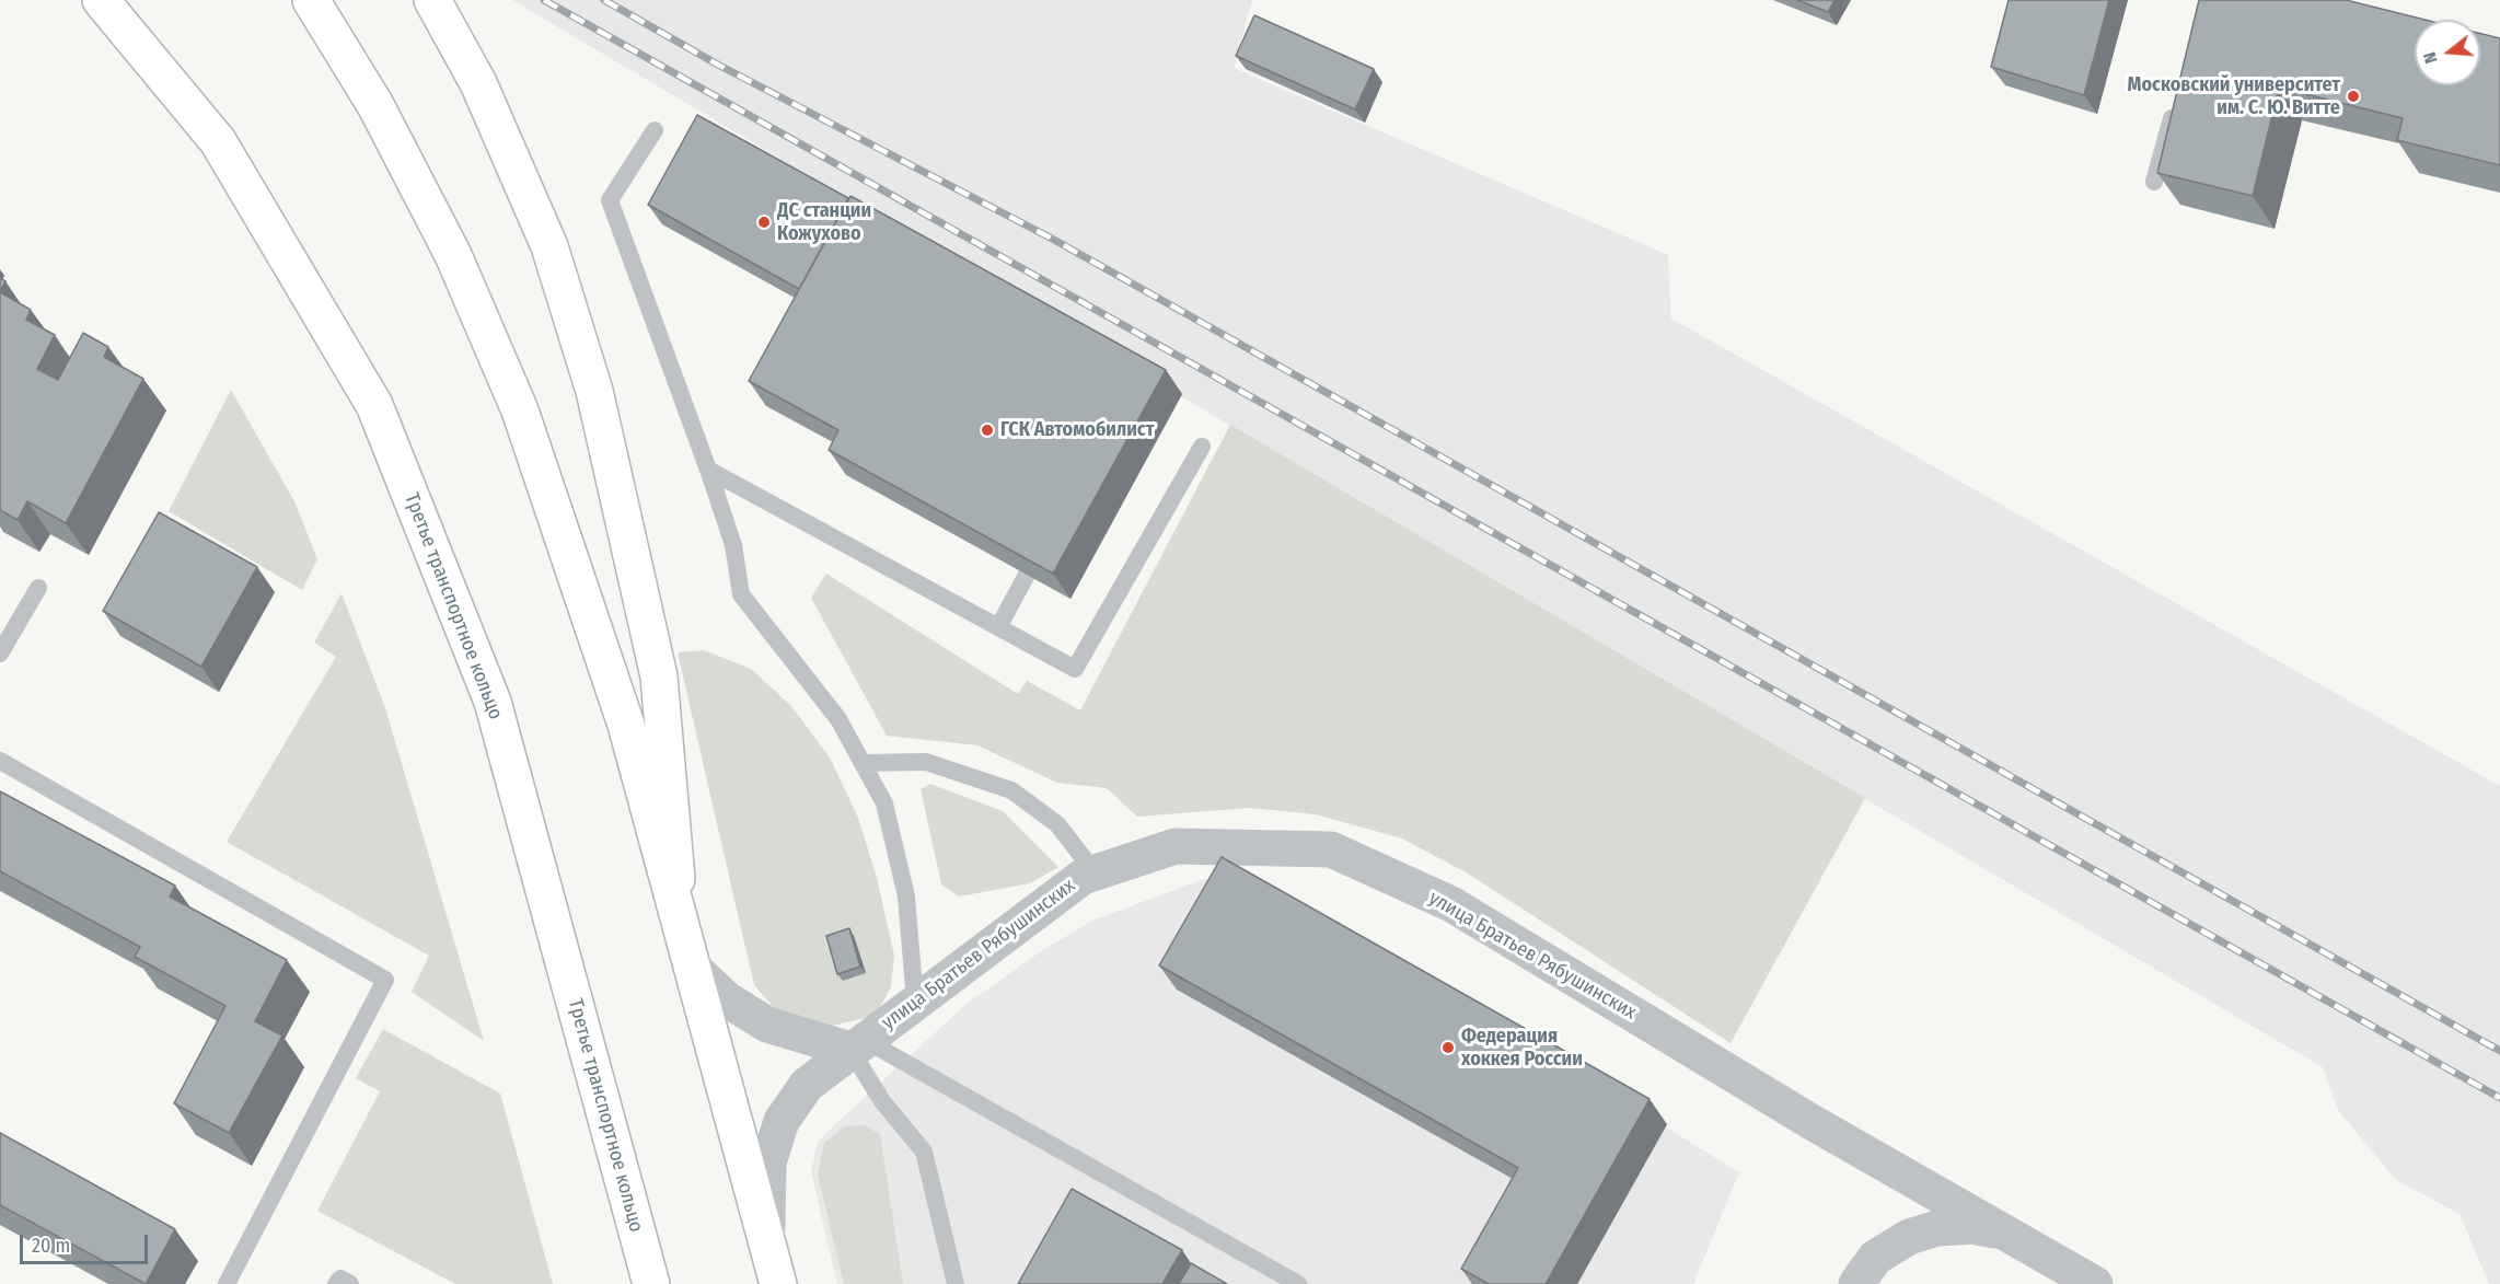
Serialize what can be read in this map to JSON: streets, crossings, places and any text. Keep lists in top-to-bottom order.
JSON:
{
  "streets": {
    "main road": ["Третье транспортное кольцо"],
    "street": ["улица Братьев Рябушинских"]
  },
  "places": [
    "Московский университет им. С. Ю. Витте",
    "ДС станции Кожухово",
    "ГСК Автомобилист",
    "Федерация хоккея России"
  ],
  "scale_bar": "20 m",
  "north": "left"
}
